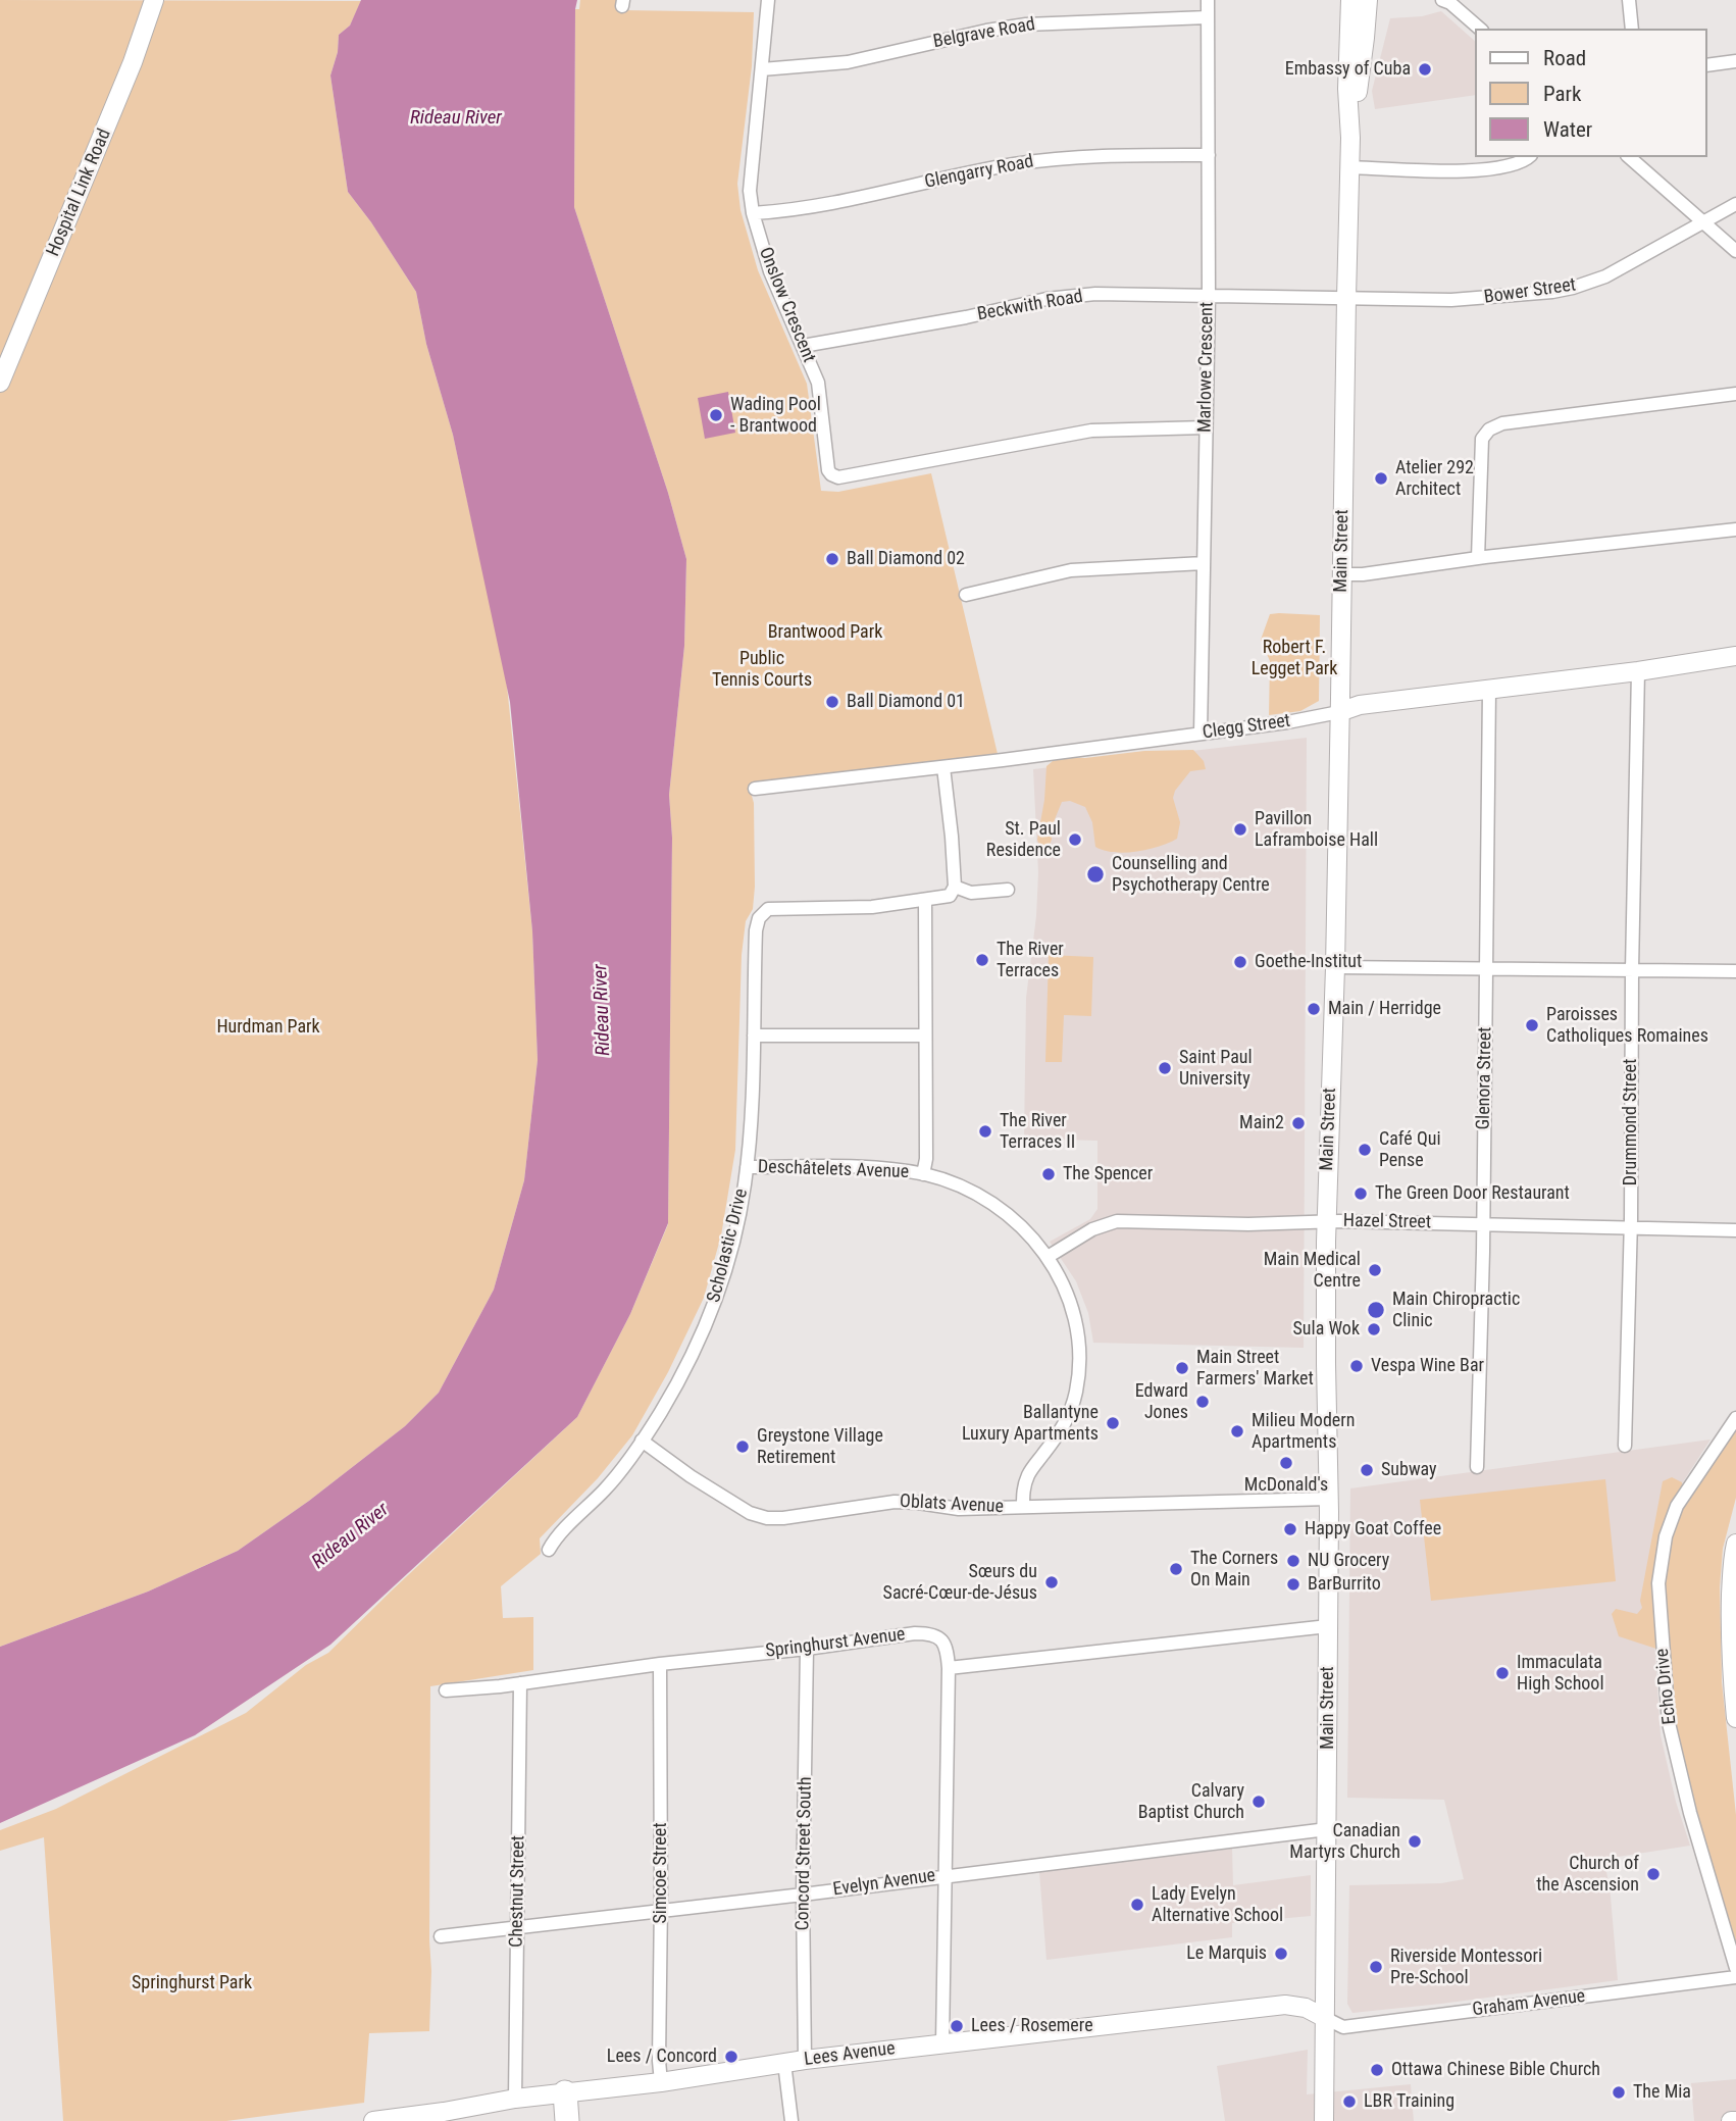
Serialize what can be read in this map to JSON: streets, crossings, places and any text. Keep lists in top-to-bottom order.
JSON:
{
  "streets": {
    "main road": [
      "Hospital Link Road",
      "Main Street",
      "Clegg Street",
      "Lees Avenue"
    ],
    "street": [
      "Belgrave Road",
      "Glengarry Road",
      "Bower Street",
      "Onslow Crescent",
      "Beckwith Road",
      "Marlowe Crescent",
      "Glenora Street",
      "Drummond Street",
      "Deschâtelets Avenue",
      "Hazel Street",
      "Scholastic Drive",
      "Oblats Avenue",
      "Springhurst Avenue",
      "Echo Drive",
      "Concord Street South",
      "Simcoe Street",
      "Evelyn Avenue",
      "Chestnut Street",
      "Graham Avenue"
    ]
  },
  "crossings": [
    ["Belgrave Road", "Onslow Crescent"],
    ["Belgrave Road", "Marlowe Crescent"],
    ["Glengarry Road", "Onslow Crescent"],
    ["Glengarry Road", "Marlowe Crescent"],
    ["Bower Street", "Beckwith Road"],
    ["Bower Street", "Main Street"],
    ["Onslow Crescent", "Beckwith Road"],
    ["Onslow Crescent", "Marlowe Crescent"],
    ["Beckwith Road", "Marlowe Crescent"],
    ["Beckwith Road", "Main Street"],
    ["Marlowe Crescent", "Clegg Street"],
    ["Main Street", "Clegg Street"],
    ["Main Street", "Hazel Street"],
    ["Main Street", "Oblats Avenue"],
    ["Main Street", "Evelyn Avenue"],
    ["Main Street", "Graham Avenue"],
    ["Main Street", "Lees Avenue"],
    ["Clegg Street", "Glenora Street"],
    ["Clegg Street", "Drummond Street"],
    ["Glenora Street", "Hazel Street"],
    ["Drummond Street", "Hazel Street"],
    ["Deschâtelets Avenue", "Hazel Street"],
    ["Deschâtelets Avenue", "Scholastic Drive"],
    ["Deschâtelets Avenue", "Oblats Avenue"],
    ["Scholastic Drive", "Oblats Avenue"],
    ["Springhurst Avenue", "Concord Street South"],
    ["Springhurst Avenue", "Simcoe Street"],
    ["Springhurst Avenue", "Chestnut Street"],
    ["Concord Street South", "Evelyn Avenue"],
    ["Concord Street South", "Lees Avenue"],
    ["Simcoe Street", "Evelyn Avenue"],
    ["Simcoe Street", "Lees Avenue"],
    ["Evelyn Avenue", "Chestnut Street"],
    ["Chestnut Street", "Lees Avenue"],
    ["Graham Avenue", "Lees Avenue"]
  ],
  "water": ["Rideau River"],
  "parks": [
    "Brantwood Park",
    "Robert F. Legget Park",
    "Public Tennis Courts",
    "Hurdman Park",
    "Springhurst Park"
  ],
  "places": [
    "Embassy of Cuba",
    "Wading Pool - Brantwood",
    "Atelier 292 Architect",
    "Ball Diamond 02",
    "Ball Diamond 01",
    "Pavillon Laframboise Hall",
    "St. Paul Residence",
    "Counselling and Psychotherapy Centre",
    "The River Terraces",
    "Goethe-Institut",
    "Main / Herridge",
    "Paroisses Catholiques Romaines",
    "Saint Paul University",
    "Main2",
    "The River Terraces II",
    "Café Qui Pense",
    "The Spencer",
    "The Green Door Restaurant",
    "Main Medical Centre",
    "Main Chiropractic Clinic",
    "Sula Wok",
    "Vespa Wine Bar",
    "Main Street Farmers' Market",
    "Edward Jones",
    "Ballantyne Luxury Apartments",
    "Milieu Modern Apartments",
    "Greystone Village Retirement",
    "McDonald's",
    "Subway",
    "Happy Goat Coffee",
    "NU Grocery",
    "The Corners On Main",
    "Sœurs du Sacré-Cœur-de-Jésus",
    "BarBurrito",
    "Immaculata High School",
    "Calvary Baptist Church",
    "Canadian Martyrs Church",
    "Church of the Ascension",
    "Lady Evelyn Alternative School",
    "Le Marquis",
    "Riverside Montessori Pre-School",
    "Lees / Rosemere",
    "Lees / Concord",
    "Ottawa Chinese Bible Church",
    "The Mia",
    "LBR Training"
  ],
  "legend": ["Road", "Park", "Water"]
}
